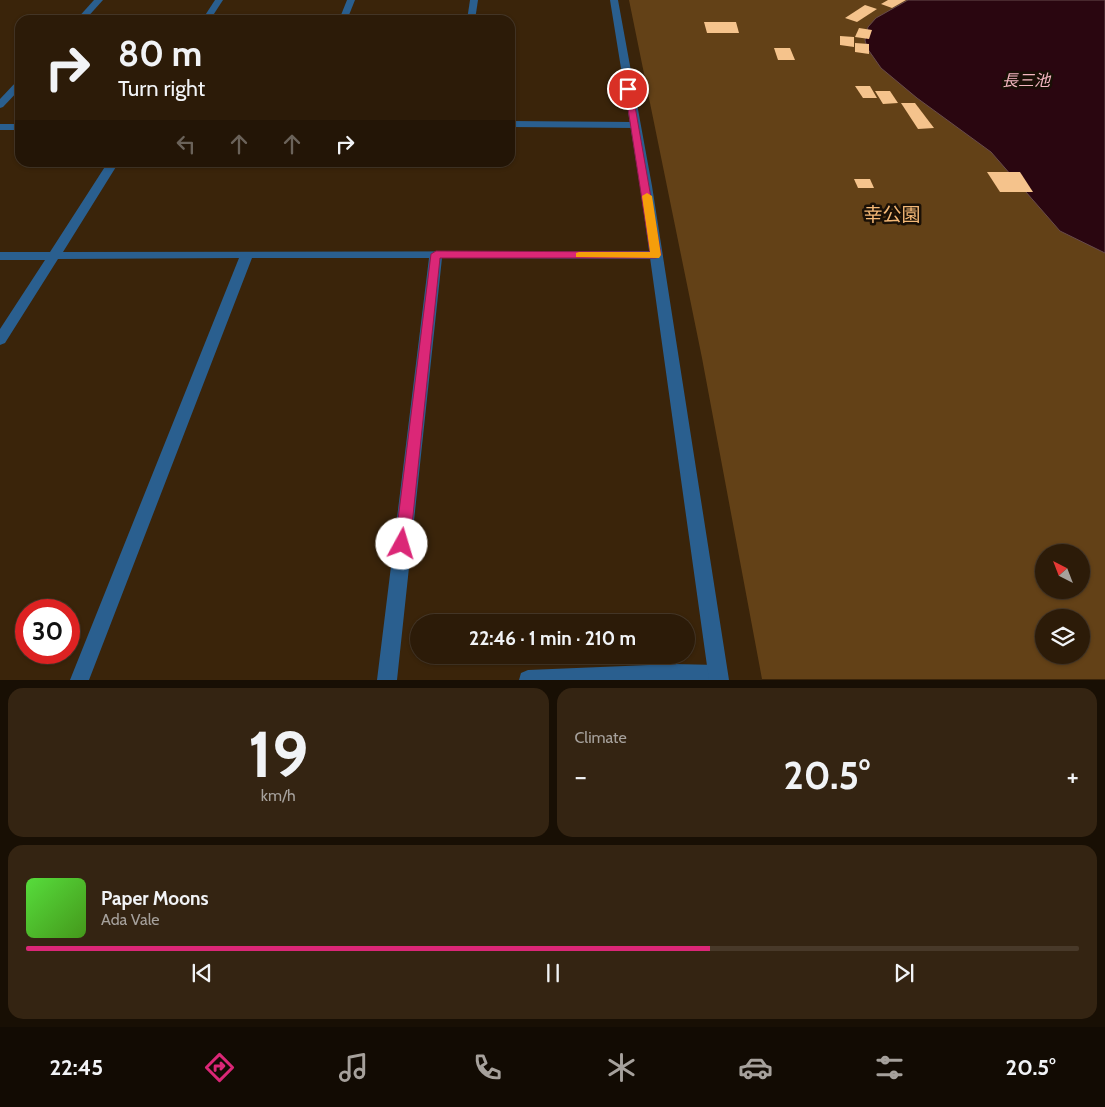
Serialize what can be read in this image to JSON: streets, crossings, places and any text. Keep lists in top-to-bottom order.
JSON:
{
  "water": ["長三池"],
  "parks": ["幸公園"],
  "north": "top left",
  "page": {
    "turn": ["80 m", "Turn right"],
    "limit": "30",
    "trip": "22:46 · 1 min · 210 m",
    "tile": [
      ["19", "km/h"],
      "Climate"
    ],
    "heat": ["−", "20.5°", "+"],
    "song": ["Paper Moons", "Ada Vale"],
    "tabs": ["22:45", "20.5°"]
  }
}
